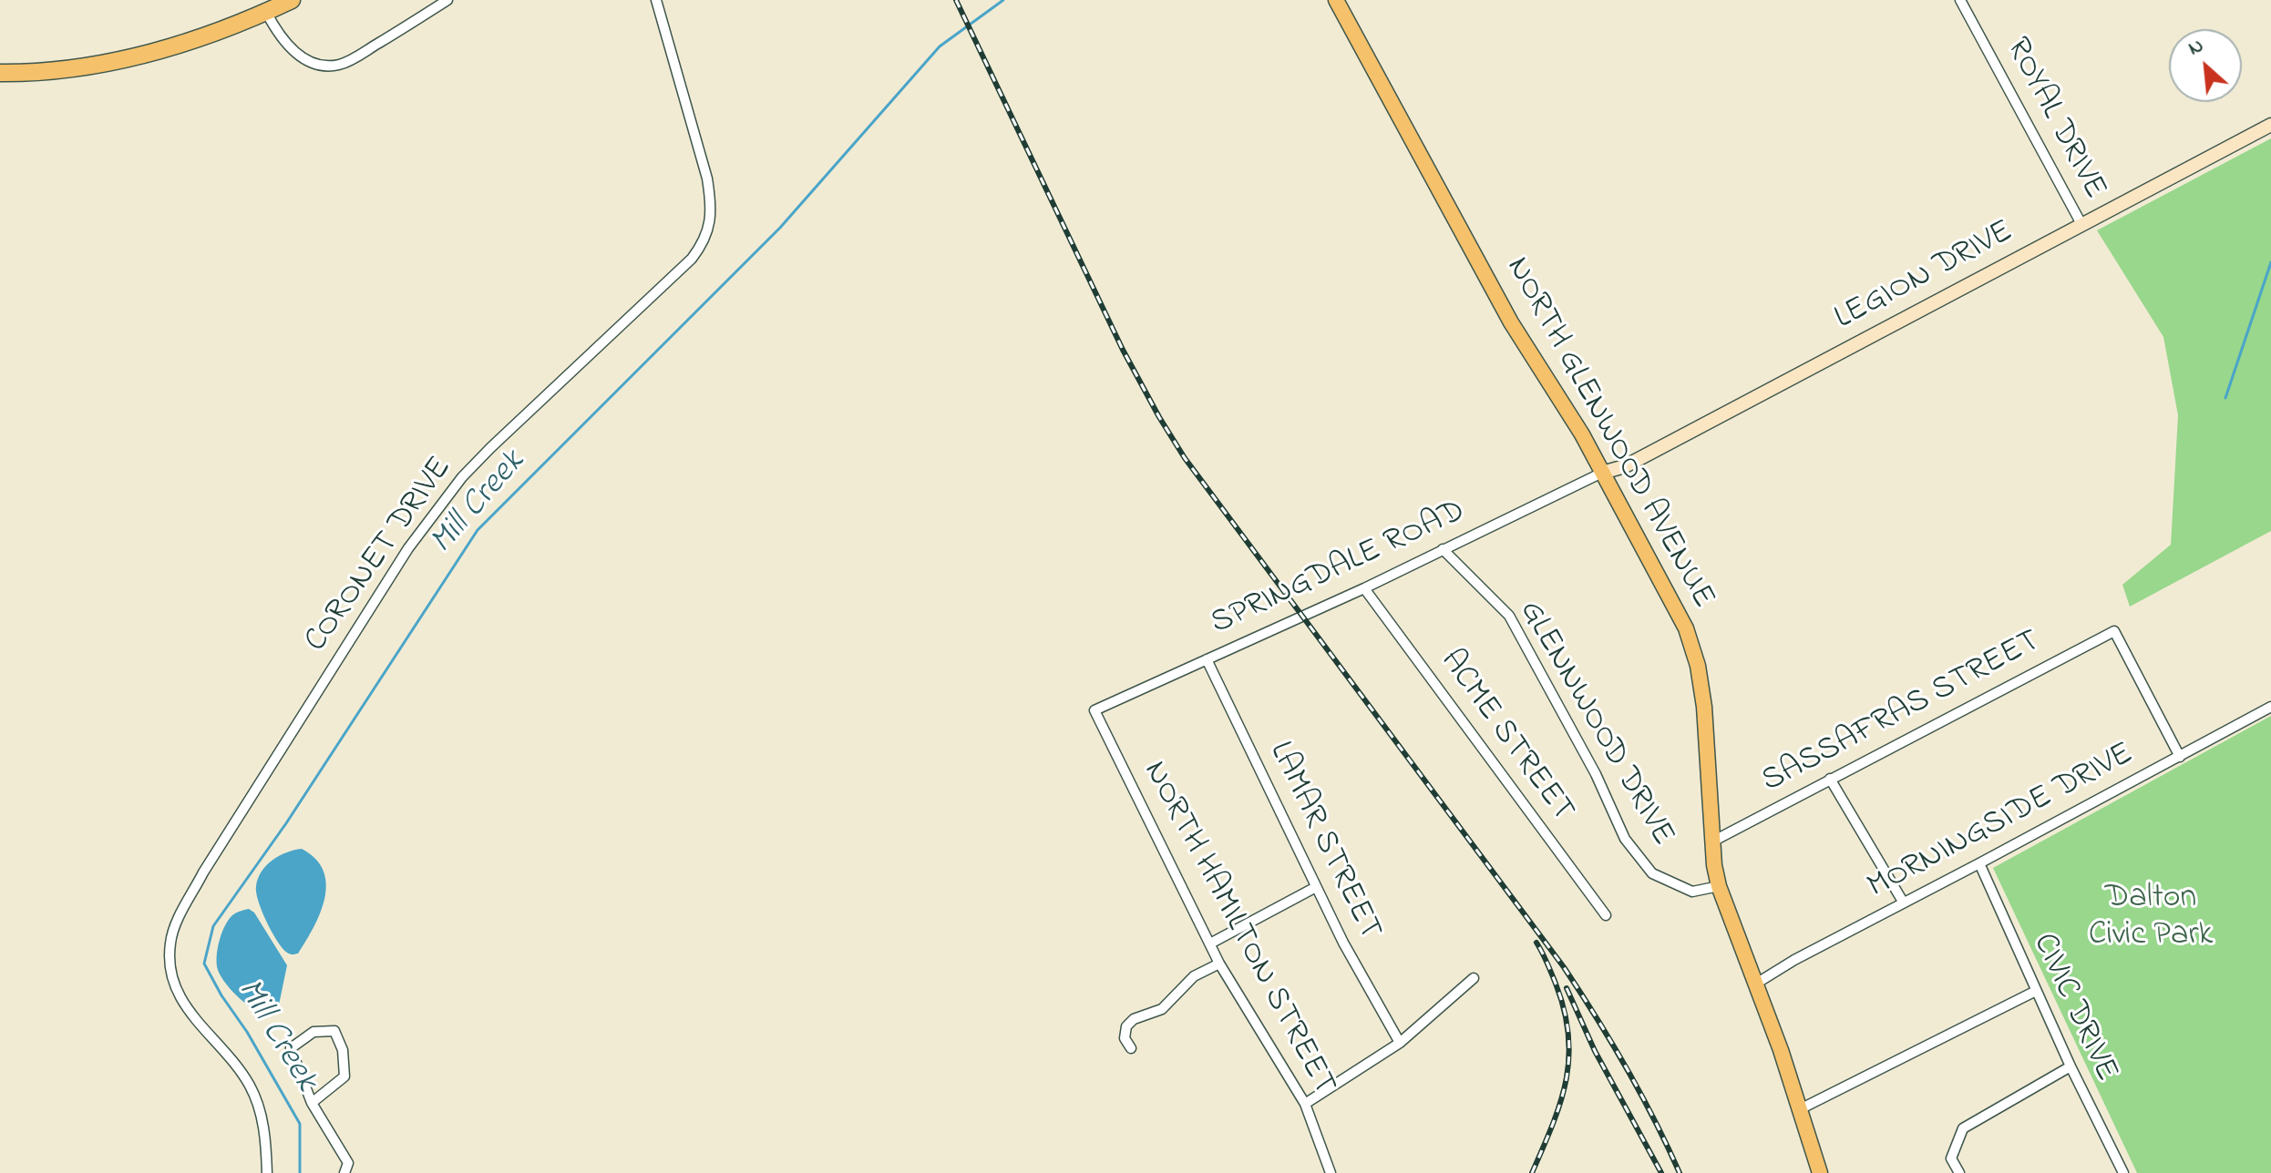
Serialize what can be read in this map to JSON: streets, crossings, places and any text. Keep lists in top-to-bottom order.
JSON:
{
  "streets": {
    "main road": ["NORTH GLENWOOD AVENUE"],
    "street": [
      "ROYAL DRIVE",
      "LEGION DRIVE",
      "CORONET DRIVE",
      "SPRINGDALE ROAD",
      "SASSAFRAS STREET",
      "GLENNWOOD DRIVE",
      "ACME STREET",
      "MORNINGSIDE DRIVE",
      "LAMAR STREET",
      "NORTH HAMILTON STREET",
      "CIVIC DRIVE"
    ]
  },
  "crossings": [
    ["ROYAL DRIVE", "LEGION DRIVE"],
    ["LEGION DRIVE", "NORTH GLENWOOD AVENUE"],
    ["LEGION DRIVE", "SPRINGDALE ROAD"],
    ["NORTH GLENWOOD AVENUE", "SPRINGDALE ROAD"],
    ["NORTH GLENWOOD AVENUE", "SASSAFRAS STREET"],
    ["NORTH GLENWOOD AVENUE", "GLENNWOOD DRIVE"],
    ["NORTH GLENWOOD AVENUE", "MORNINGSIDE DRIVE"],
    ["SPRINGDALE ROAD", "GLENNWOOD DRIVE"],
    ["SPRINGDALE ROAD", "ACME STREET"],
    ["SPRINGDALE ROAD", "LAMAR STREET"],
    ["SPRINGDALE ROAD", "NORTH HAMILTON STREET"],
    ["SASSAFRAS STREET", "MORNINGSIDE DRIVE"],
    ["MORNINGSIDE DRIVE", "CIVIC DRIVE"]
  ],
  "water": ["Mill Creek"],
  "parks": ["Dalton Civic Park"],
  "north": "top left"
}
